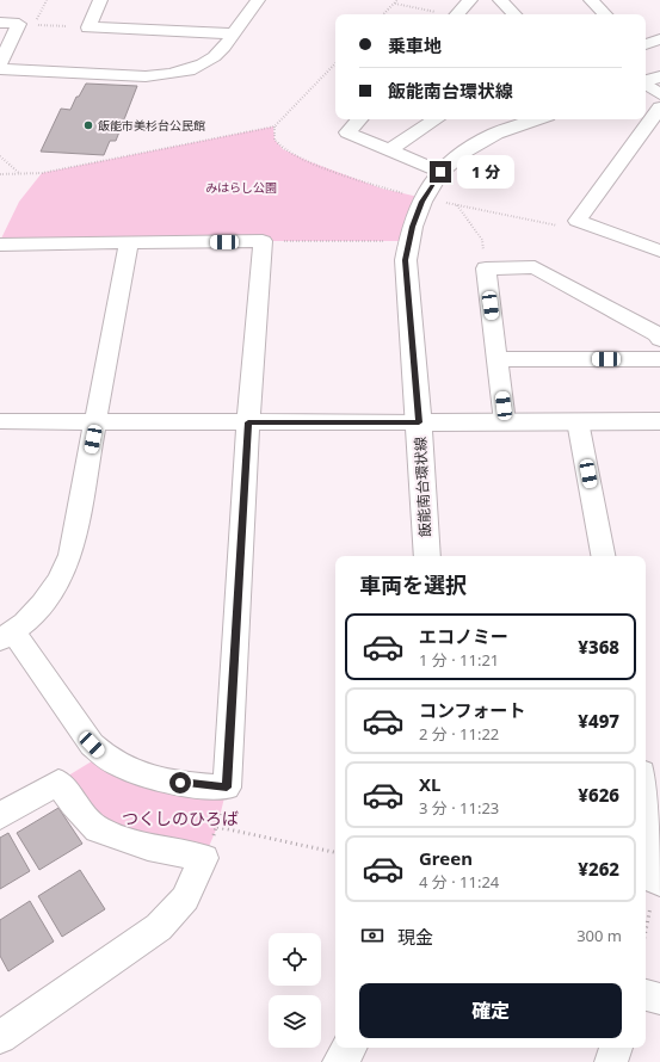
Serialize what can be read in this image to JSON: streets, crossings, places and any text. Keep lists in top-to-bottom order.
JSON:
{
  "streets": {
    "street": ["飯能南台環状線"]
  },
  "parks": ["みはらし公園", "つくしのひろば"],
  "places": ["飯能市美杉台公民館"],
  "page": {
    "banner": ["乗車地", "飯能南台環状線"],
    "bubble": "1 分",
    "heading": "車両を選択",
    "list": [
      {
        "name": "エコノミー",
        "note": "1 分 · 11:21",
        "value": "¥368"
      },
      {
        "name": "コンフォート",
        "note": "2 分 · 11:22",
        "value": "¥497"
      },
      {
        "name": "XL",
        "note": "3 分 · 11:23",
        "value": "¥626"
      },
      {
        "name": "Green",
        "note": "4 分 · 11:24",
        "value": "¥262"
      }
    ],
    "pay": ["現金", "300 m"],
    "buttons": "確定"
  }
}
